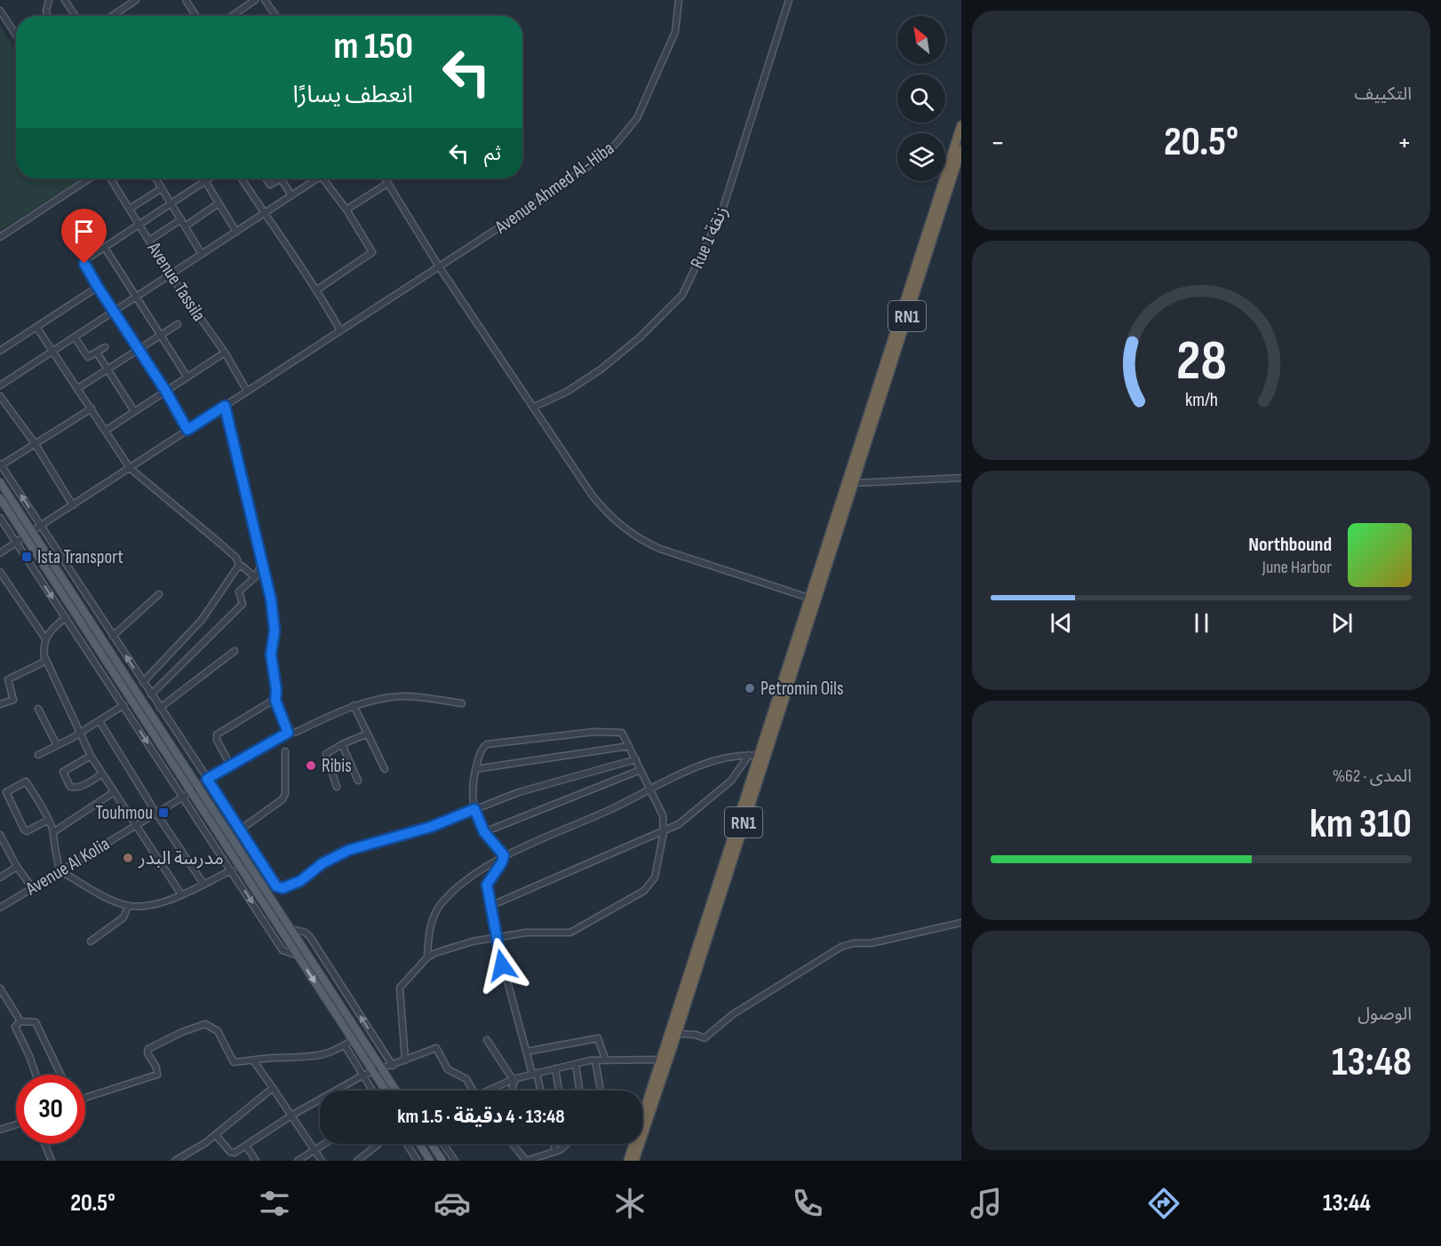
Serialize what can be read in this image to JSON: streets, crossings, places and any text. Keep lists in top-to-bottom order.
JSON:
{
  "streets": {
    "highway": ["RN1"],
    "street": [
      "Avenue Ahmed Al-Hiba",
      "Rue 1 زنقة",
      "Avenue Tassila",
      "Avenue Al Kolia"
    ]
  },
  "crossings": [
    ["Avenue Ahmed Al-Hiba", "Avenue Tassila"]
  ],
  "places": {
    "transit": ["Ista Transport", "Touhmou"],
    "other": ["Petromin Oils", "Ribis", "مدرسة البدر"]
  },
  "north": "top left",
  "page": {
    "tile": [
      "التكييف",
      ["المدى · 62%", "310 km"],
      ["الوصول", "13:48"]
    ],
    "turn": ["150 m", "انعطف يسارًا"],
    "heat": ["−", "20.5°", "+"],
    "then": "ثم",
    "song": ["Northbound", "June Harbor"],
    "limit": "30",
    "trip": "13:48 · 4 دقيقة · 1.5 km",
    "tabs": ["13:44", "20.5°"],
    "gauge": ["28", "km/h"]
  }
}
